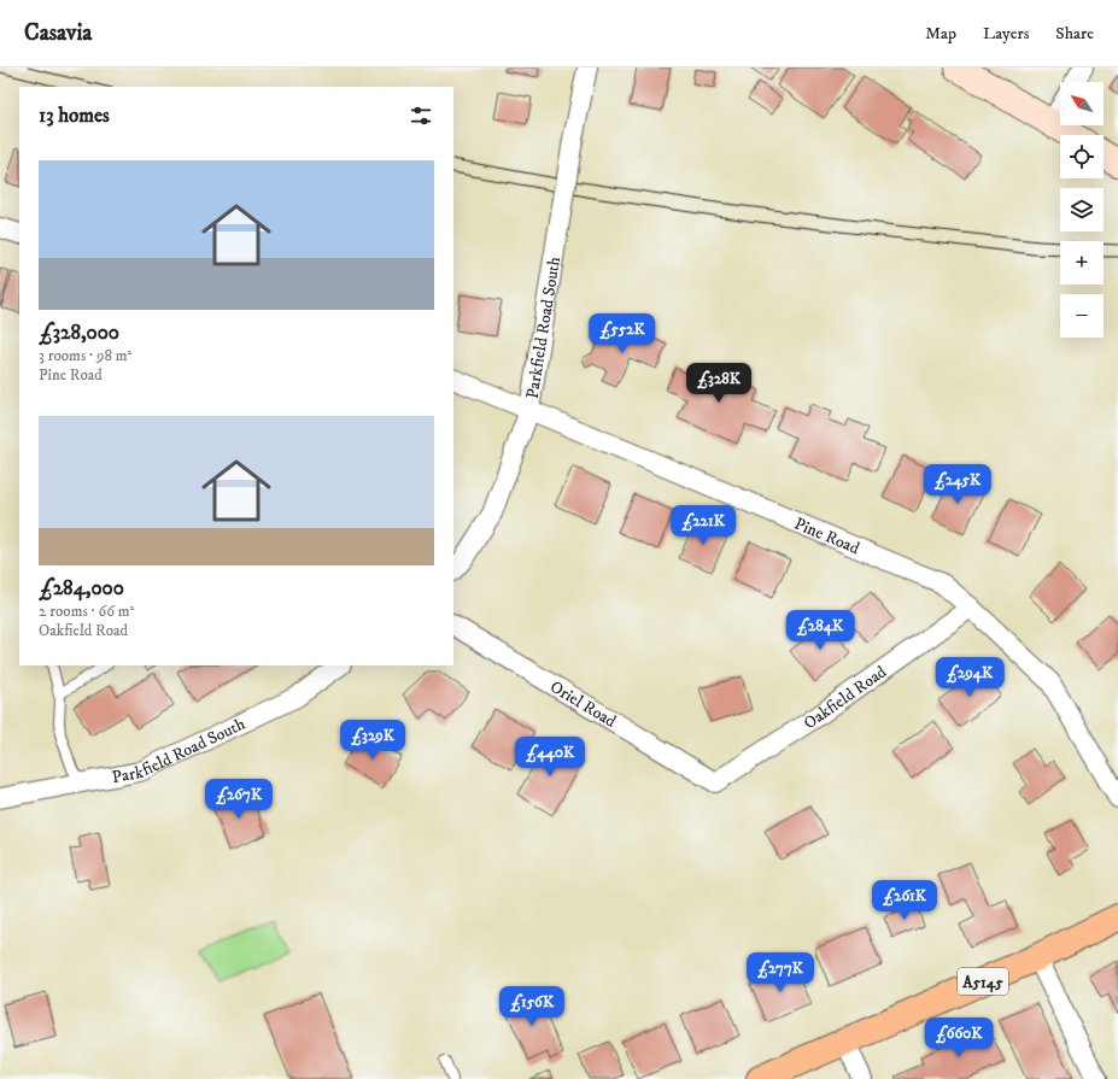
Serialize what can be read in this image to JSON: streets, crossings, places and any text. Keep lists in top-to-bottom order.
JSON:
{
  "streets": {
    "main road": ["A5145"],
    "street": [
      "Parkfield Road South",
      "Pine Road",
      "Oakfield Road",
      "Oriel Road"
    ]
  },
  "crossings": [
    ["Parkfield Road South", "Pine Road"],
    ["Pine Road", "Oakfield Road"],
    ["Oakfield Road", "Oriel Road"]
  ],
  "north": "top left",
  "page": {
    "header": "Casavia",
    "nav": ["Map", "Layers", "Share"],
    "map_buttons": ["+", "−"],
    "heading": "13 homes",
    "list": [
      {
        "name": "£328,000",
        "note": "3 rooms · 98 m² · Pine Road"
      },
      {
        "name": "£284,000",
        "note": "2 rooms · 66 m² · Oakfield Road"
      }
    ],
    "price": [
      "£552K",
      "£328K",
      "£245K",
      "£221K",
      "£284K",
      "£294K",
      "£329K",
      "£440K",
      "£267K",
      "£261K",
      "£277K",
      "£156K",
      "£660K"
    ]
  }
}
